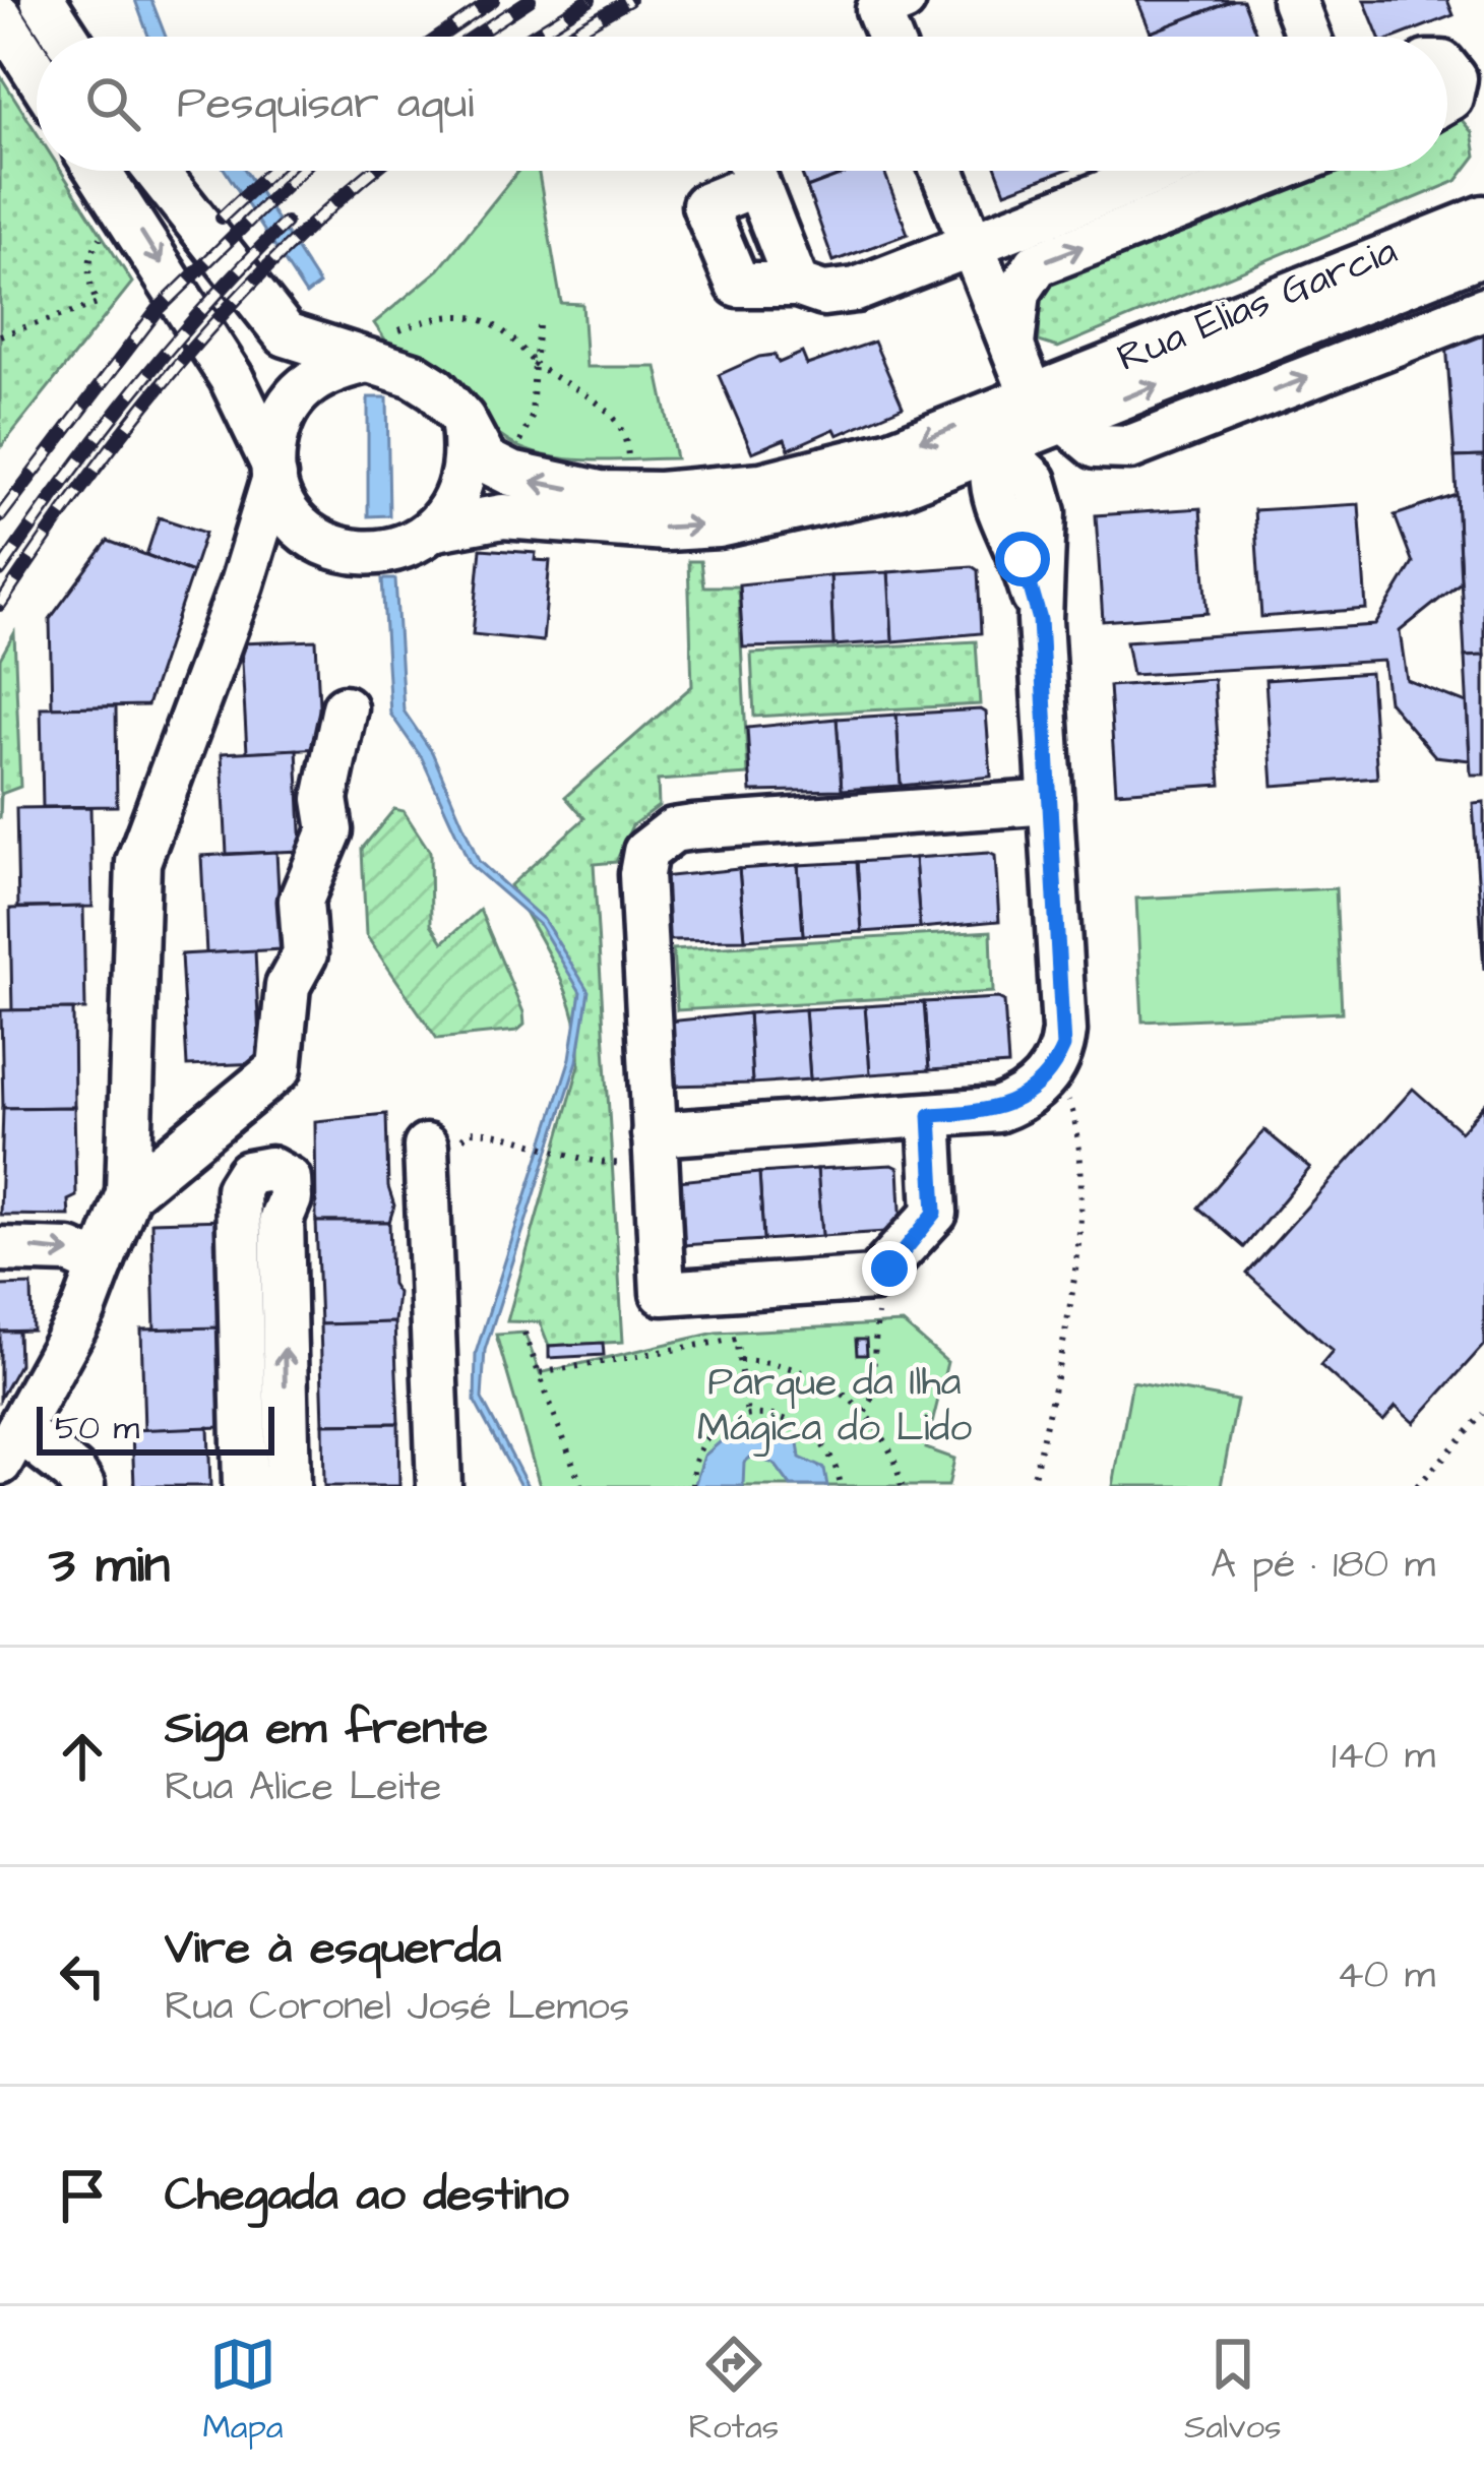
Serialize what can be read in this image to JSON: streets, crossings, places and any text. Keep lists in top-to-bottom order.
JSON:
{
  "streets": {
    "street": ["Rua Elias Garcia"]
  },
  "parks": ["Parque da Ilha Mágica do Lido"],
  "scale_bar": "50 m",
  "page": {
    "search": "Pesquisar aqui",
    "scale": "50 m",
    "heading": ["3 min", "A pé · 180 m"],
    "list": [
      ["Siga em frente", "Rua Alice Leite", "140 m"],
      ["Vire à esquerda", "Rua Coronel José Lemos", "40 m"],
      "Chegada ao destino"
    ],
    "nav": ["Mapa", "Rotas", "Salvos"]
  }
}
